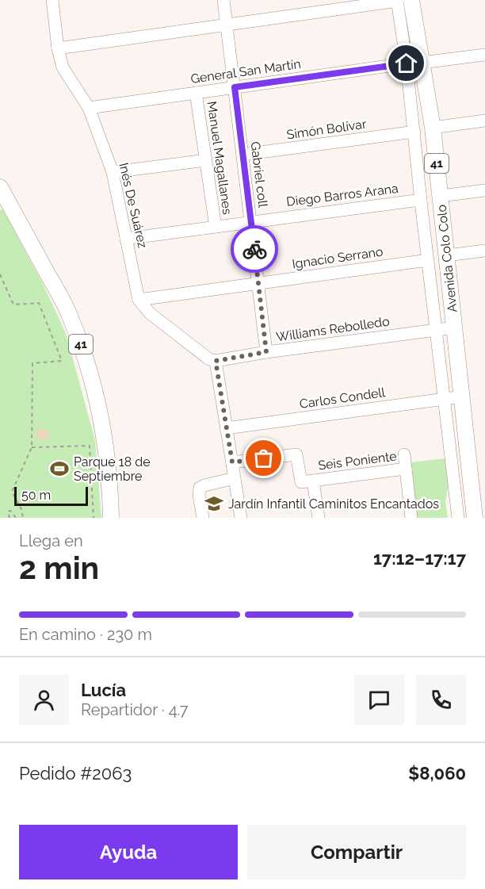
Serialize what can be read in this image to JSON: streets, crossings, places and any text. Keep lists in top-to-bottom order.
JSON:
{
  "streets": {
    "main road": ["41", "Avenida Colo Colo"],
    "street": [
      "General San Martín",
      "Simón Bolívar",
      "Manuel Magallanes",
      "Gabriel coll",
      "Diego Barros Arana",
      "Inés De Suárez",
      "Ignacio Serrano",
      "Williams Rebolledo",
      "Carlos Condell",
      "Seis Poniente"
    ]
  },
  "crossings": [
    ["General San Martín", "Manuel Magallanes"],
    ["General San Martín", "Gabriel coll"],
    ["General San Martín", "Inés De Suárez"],
    ["General San Martín", "Avenida Colo Colo"],
    ["Simón Bolívar", "Gabriel coll"],
    ["Simón Bolívar", "Avenida Colo Colo"],
    ["Manuel Magallanes", "Diego Barros Arana"],
    ["Gabriel coll", "Diego Barros Arana"],
    ["Gabriel coll", "Ignacio Serrano"],
    ["Gabriel coll", "Williams Rebolledo"],
    ["Diego Barros Arana", "Inés De Suárez"],
    ["Diego Barros Arana", "Avenida Colo Colo"],
    ["Inés De Suárez", "Ignacio Serrano"],
    ["Ignacio Serrano", "Avenida Colo Colo"],
    ["Avenida Colo Colo", "Williams Rebolledo"],
    ["Avenida Colo Colo", "Carlos Condell"]
  ],
  "places": {
    "sports": ["Parque 18 de Septiembre"],
    "school or university": ["Jardín Infantil Caminitos Encantados"]
  },
  "scale_bar": "50 m",
  "page": {
    "scale": "50 m",
    "heading": ["2 min", "Llega en", "17:12–17:17"],
    "panel": [
      "Lucía",
      "Repartidor · 4.7",
      "Pedido #2063",
      "$8,060"
    ],
    "bar": "En camino · 230 m",
    "buttons": ["Ayuda", "Compartir"]
  }
}
